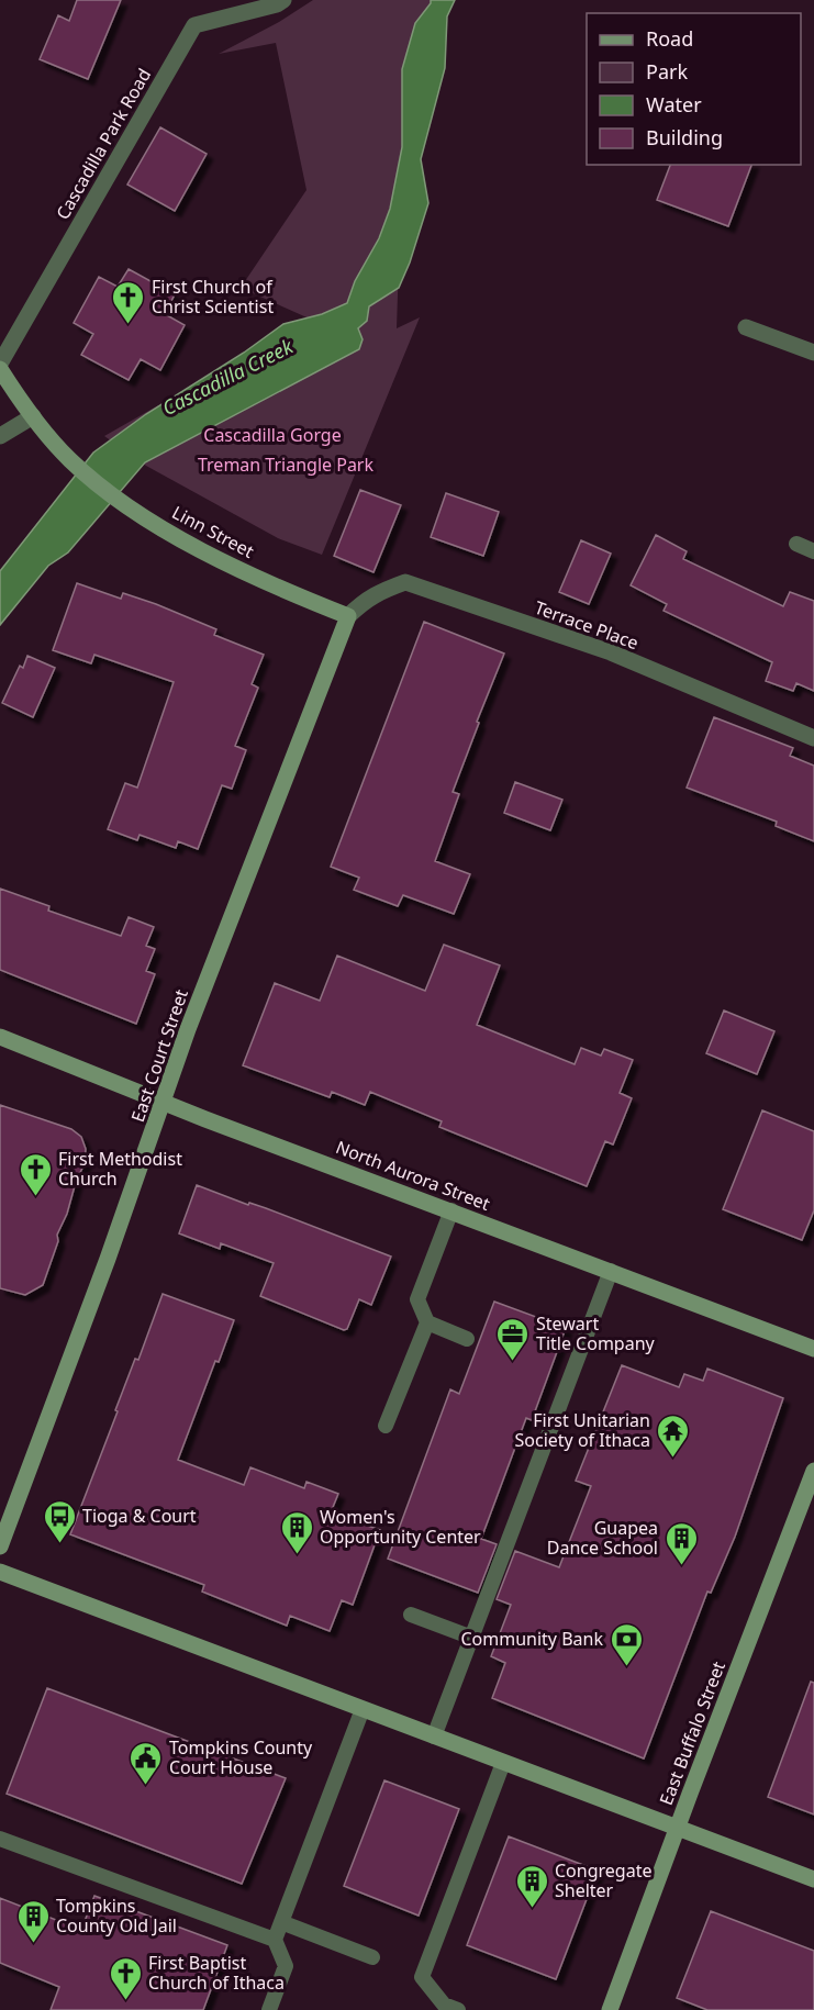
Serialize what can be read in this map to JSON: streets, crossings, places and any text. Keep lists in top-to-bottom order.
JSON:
{
  "streets": {
    "street": [
      "Cascadilla Park Road",
      "Linn Street",
      "Terrace Place",
      "East Court Street",
      "North Aurora Street",
      "East Buffalo Street"
    ]
  },
  "crossings": [
    ["Linn Street", "Terrace Place"],
    ["Linn Street", "East Court Street"],
    ["Terrace Place", "East Court Street"],
    ["East Court Street", "North Aurora Street"]
  ],
  "water": ["Cascadilla Creek"],
  "parks": ["Cascadilla Gorge", "Treman Triangle Park"],
  "places": {
    "church": ["First Church of Christ Scientist", "First Methodist Church", "First Baptist Church of Ithaca"],
    "office": ["Stewart Title Company"],
    "temple": ["First Unitarian Society of Ithaca"],
    "bus stop": ["Tioga & Court"],
    "building": [
      "Women's Opportunity Center",
      "Guapea Dance School",
      "Congregate Shelter",
      "Tompkins County Old Jail"
    ],
    "bank": ["Community Bank"],
    "public building": ["Tompkins County Court House"]
  },
  "legend": [
    "Road",
    "Park",
    "Water",
    "Building"
  ]
}
